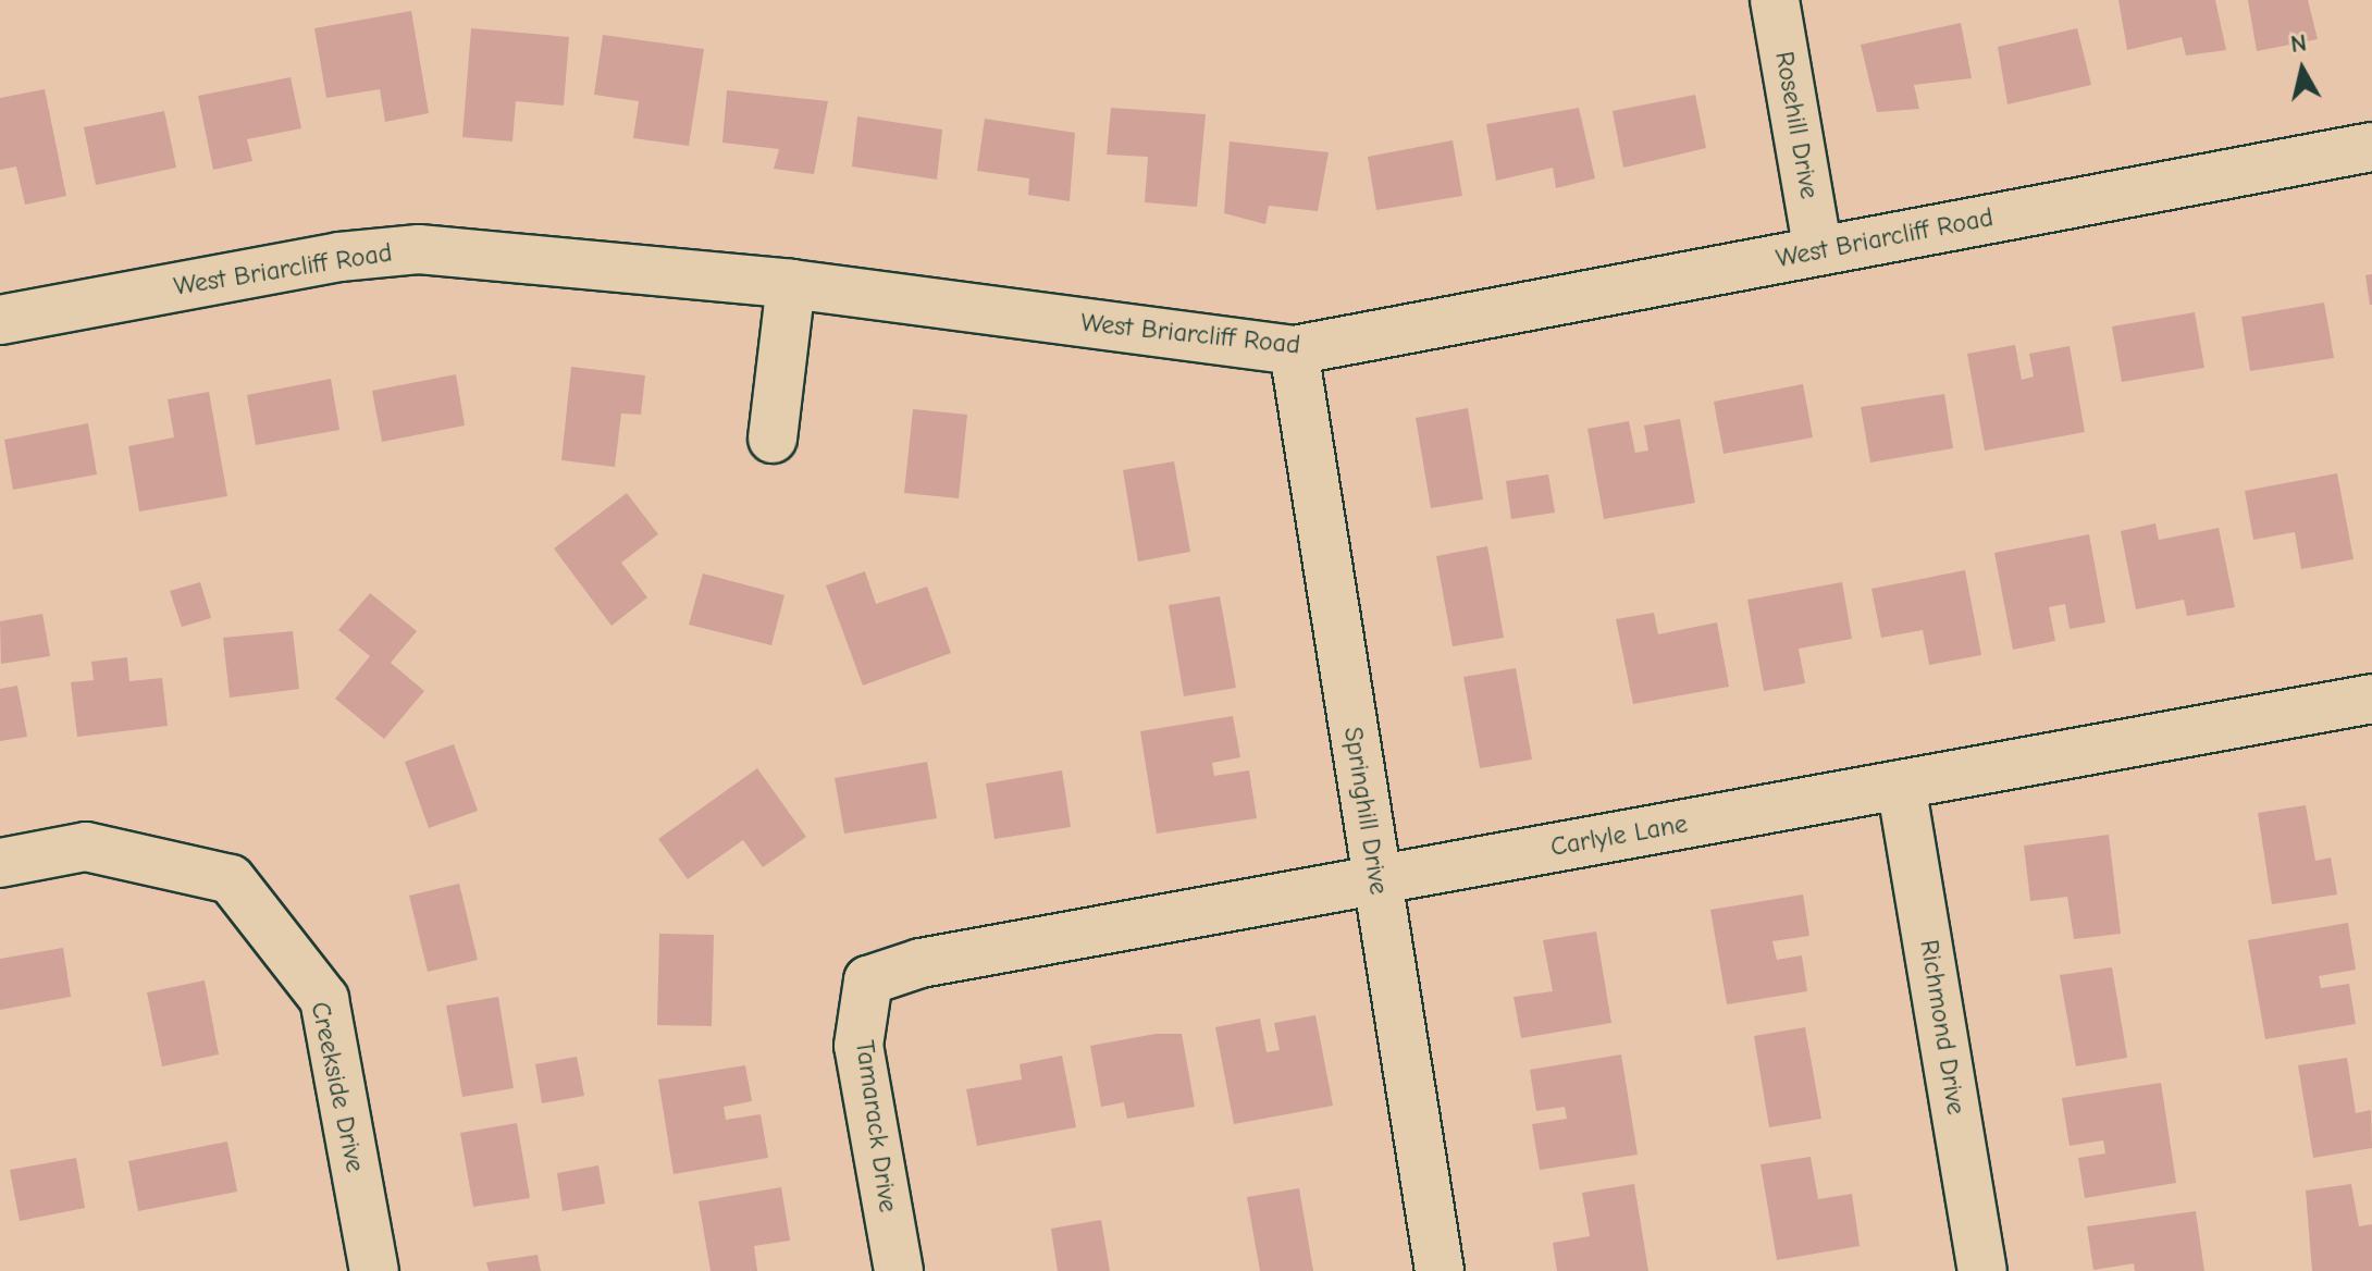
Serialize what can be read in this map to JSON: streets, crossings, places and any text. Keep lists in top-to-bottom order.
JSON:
{
  "streets": {
    "street": [
      "Rosehill Drive",
      "West Briarcliff Road",
      "Springhill Drive",
      "Carlyle Lane",
      "Richmond Drive",
      "Creekside Drive",
      "Tamarack Drive"
    ]
  },
  "crossings": [
    ["Rosehill Drive", "West Briarcliff Road"],
    ["West Briarcliff Road", "Springhill Drive"],
    ["Springhill Drive", "Carlyle Lane"],
    ["Carlyle Lane", "Richmond Drive"],
    ["Carlyle Lane", "Tamarack Drive"]
  ],
  "north": "top"
}
